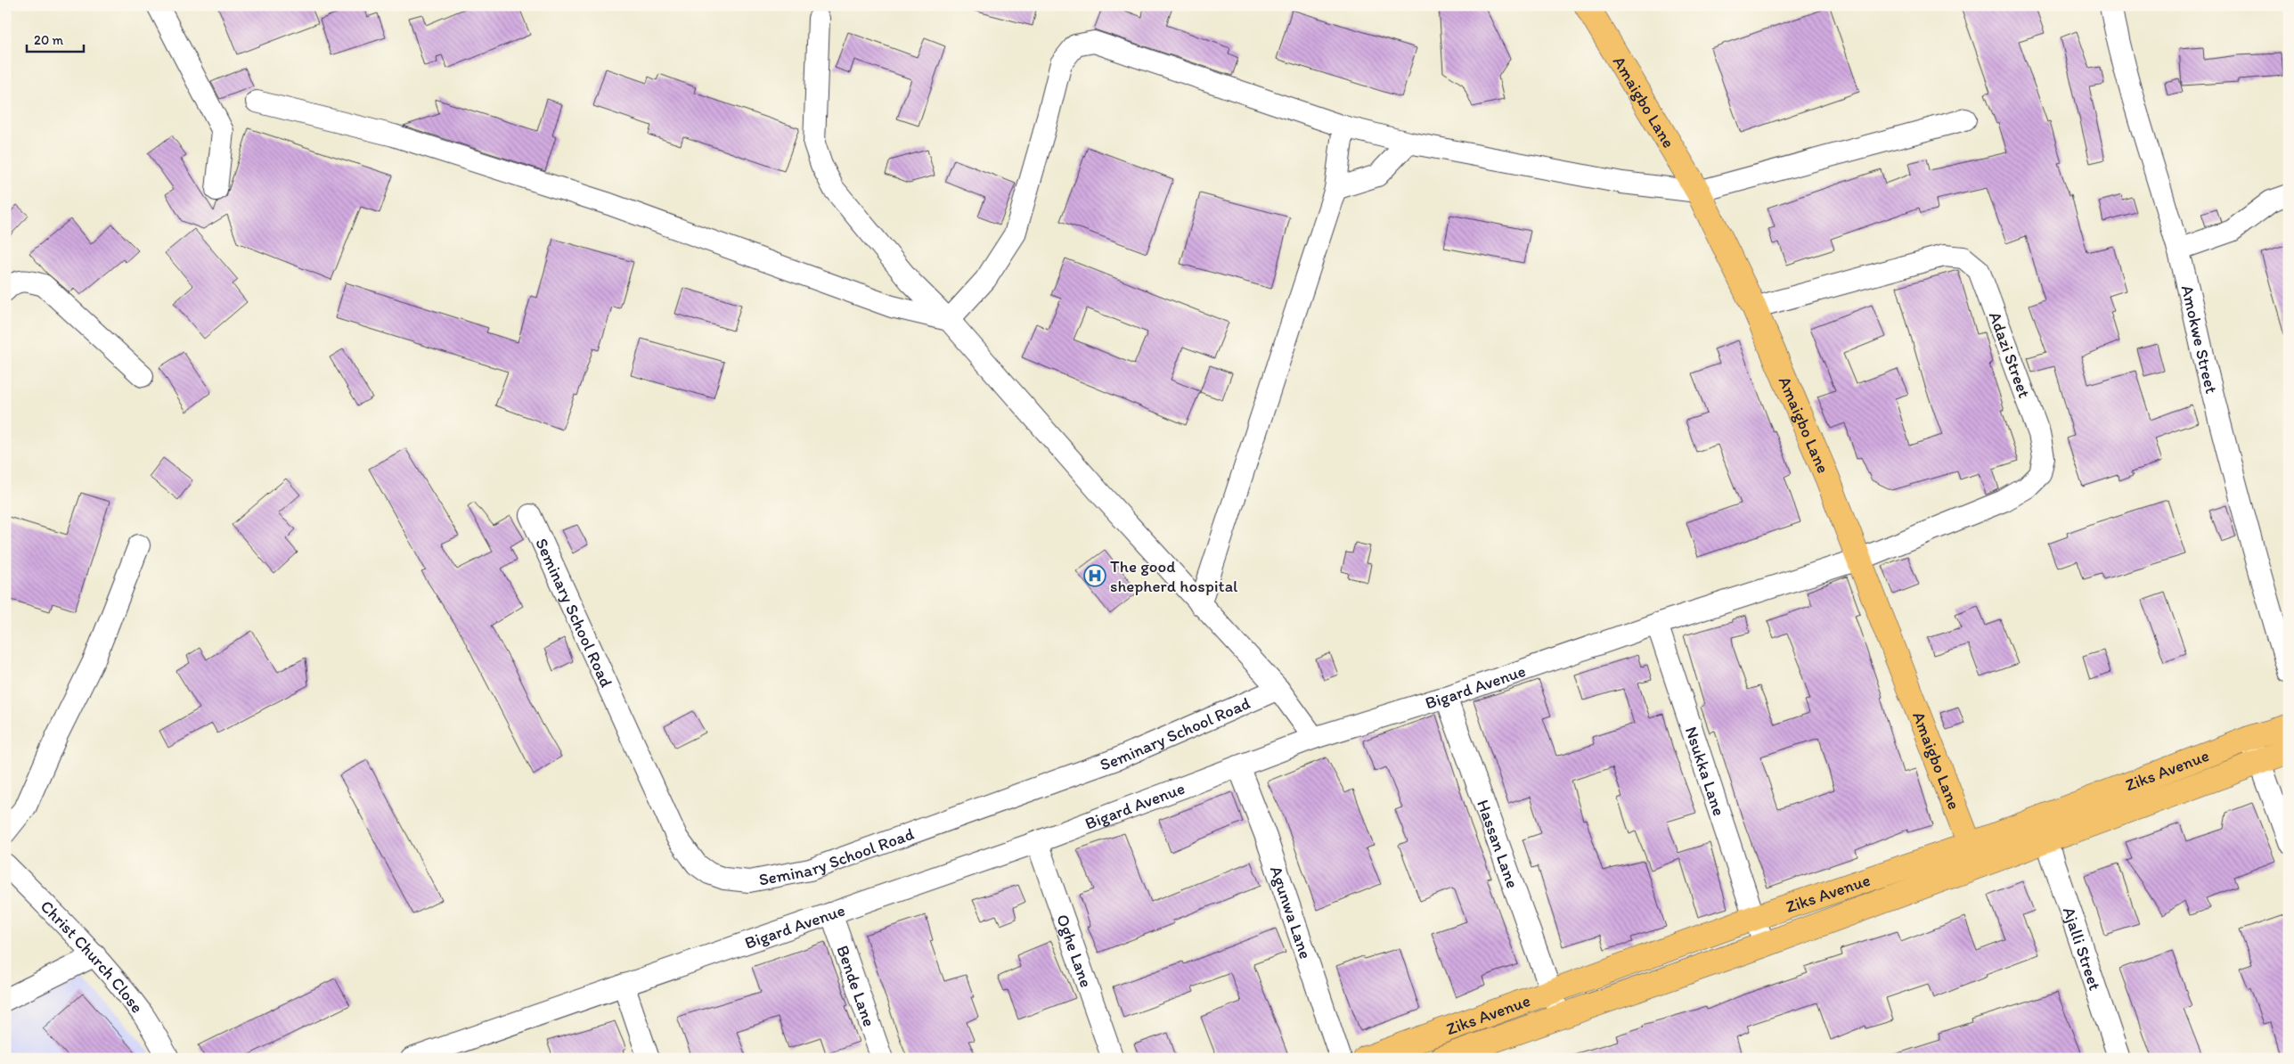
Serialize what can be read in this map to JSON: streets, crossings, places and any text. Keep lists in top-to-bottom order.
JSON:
{
  "streets": {
    "main road": ["Amaigbo Lane", "Ziks Avenue"],
    "street": [
      "Amokwe Street",
      "Adazi Street",
      "Seminary School Road",
      "Bigard Avenue",
      "Nsukka Lane",
      "Hassan Lane",
      "Agunwa Lane",
      "Ajalli Street",
      "Oghe Lane",
      "Christ Church Close",
      "Bende Lane"
    ]
  },
  "crossings": [
    ["Amaigbo Lane", "Adazi Street"],
    ["Amaigbo Lane", "Bigard Avenue"],
    ["Amaigbo Lane", "Ziks Avenue"],
    ["Adazi Street", "Bigard Avenue"],
    ["Bigard Avenue", "Nsukka Lane"],
    ["Bigard Avenue", "Hassan Lane"],
    ["Bigard Avenue", "Agunwa Lane"],
    ["Bigard Avenue", "Oghe Lane"],
    ["Bigard Avenue", "Bende Lane"],
    ["Nsukka Lane", "Ziks Avenue"],
    ["Ziks Avenue", "Hassan Lane"],
    ["Ziks Avenue", "Ajalli Street"]
  ],
  "places": {
    "hospital": ["The good shepherd hospital"]
  },
  "scale_bar": "20 m"
}
